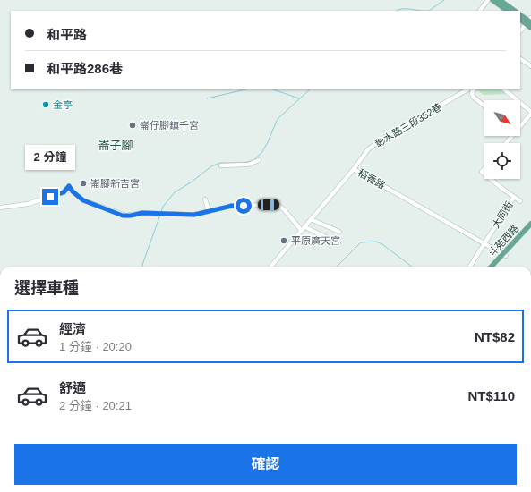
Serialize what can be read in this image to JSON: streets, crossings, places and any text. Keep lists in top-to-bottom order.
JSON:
{
  "streets": {
    "main road": ["斗苑西路"],
    "street": ["彰水路三段352巷", "稻香路", "大同街"]
  },
  "crossings": [
    ["彰水路三段352巷", "稻香路"],
    ["稻香路", "大同街"],
    ["稻香路", "斗苑西路"]
  ],
  "districts": ["崙子腳"],
  "places": [
    "金亭",
    "崙仔腳鎮千宮",
    "崙腳新吉宮",
    "平原廣天宮"
  ],
  "north": "bottom right",
  "page": {
    "banner": ["和平路", "和平路286巷"],
    "bubble": "2 分鐘",
    "heading": "選擇車種",
    "list": [
      {
        "name": "經濟",
        "note": "1 分鐘 · 20:20",
        "value": "NT$82"
      },
      {
        "name": "舒適",
        "note": "2 分鐘 · 20:21",
        "value": "NT$110"
      }
    ],
    "buttons": "確認"
  }
}
